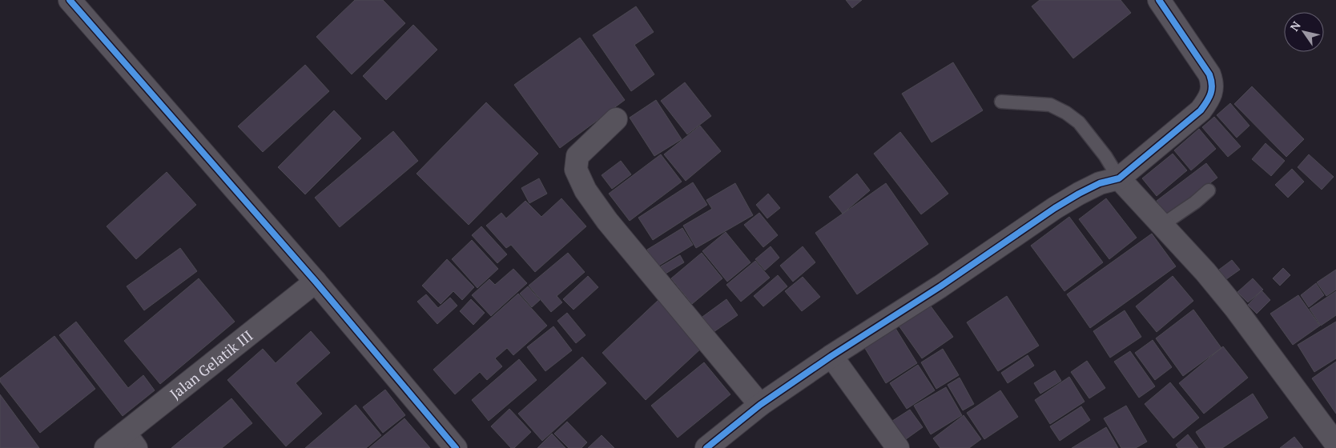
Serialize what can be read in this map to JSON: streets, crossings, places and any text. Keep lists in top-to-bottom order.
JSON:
{
  "streets": {
    "street": ["Jalan Gelatik III"]
  },
  "north": "top left"
}
